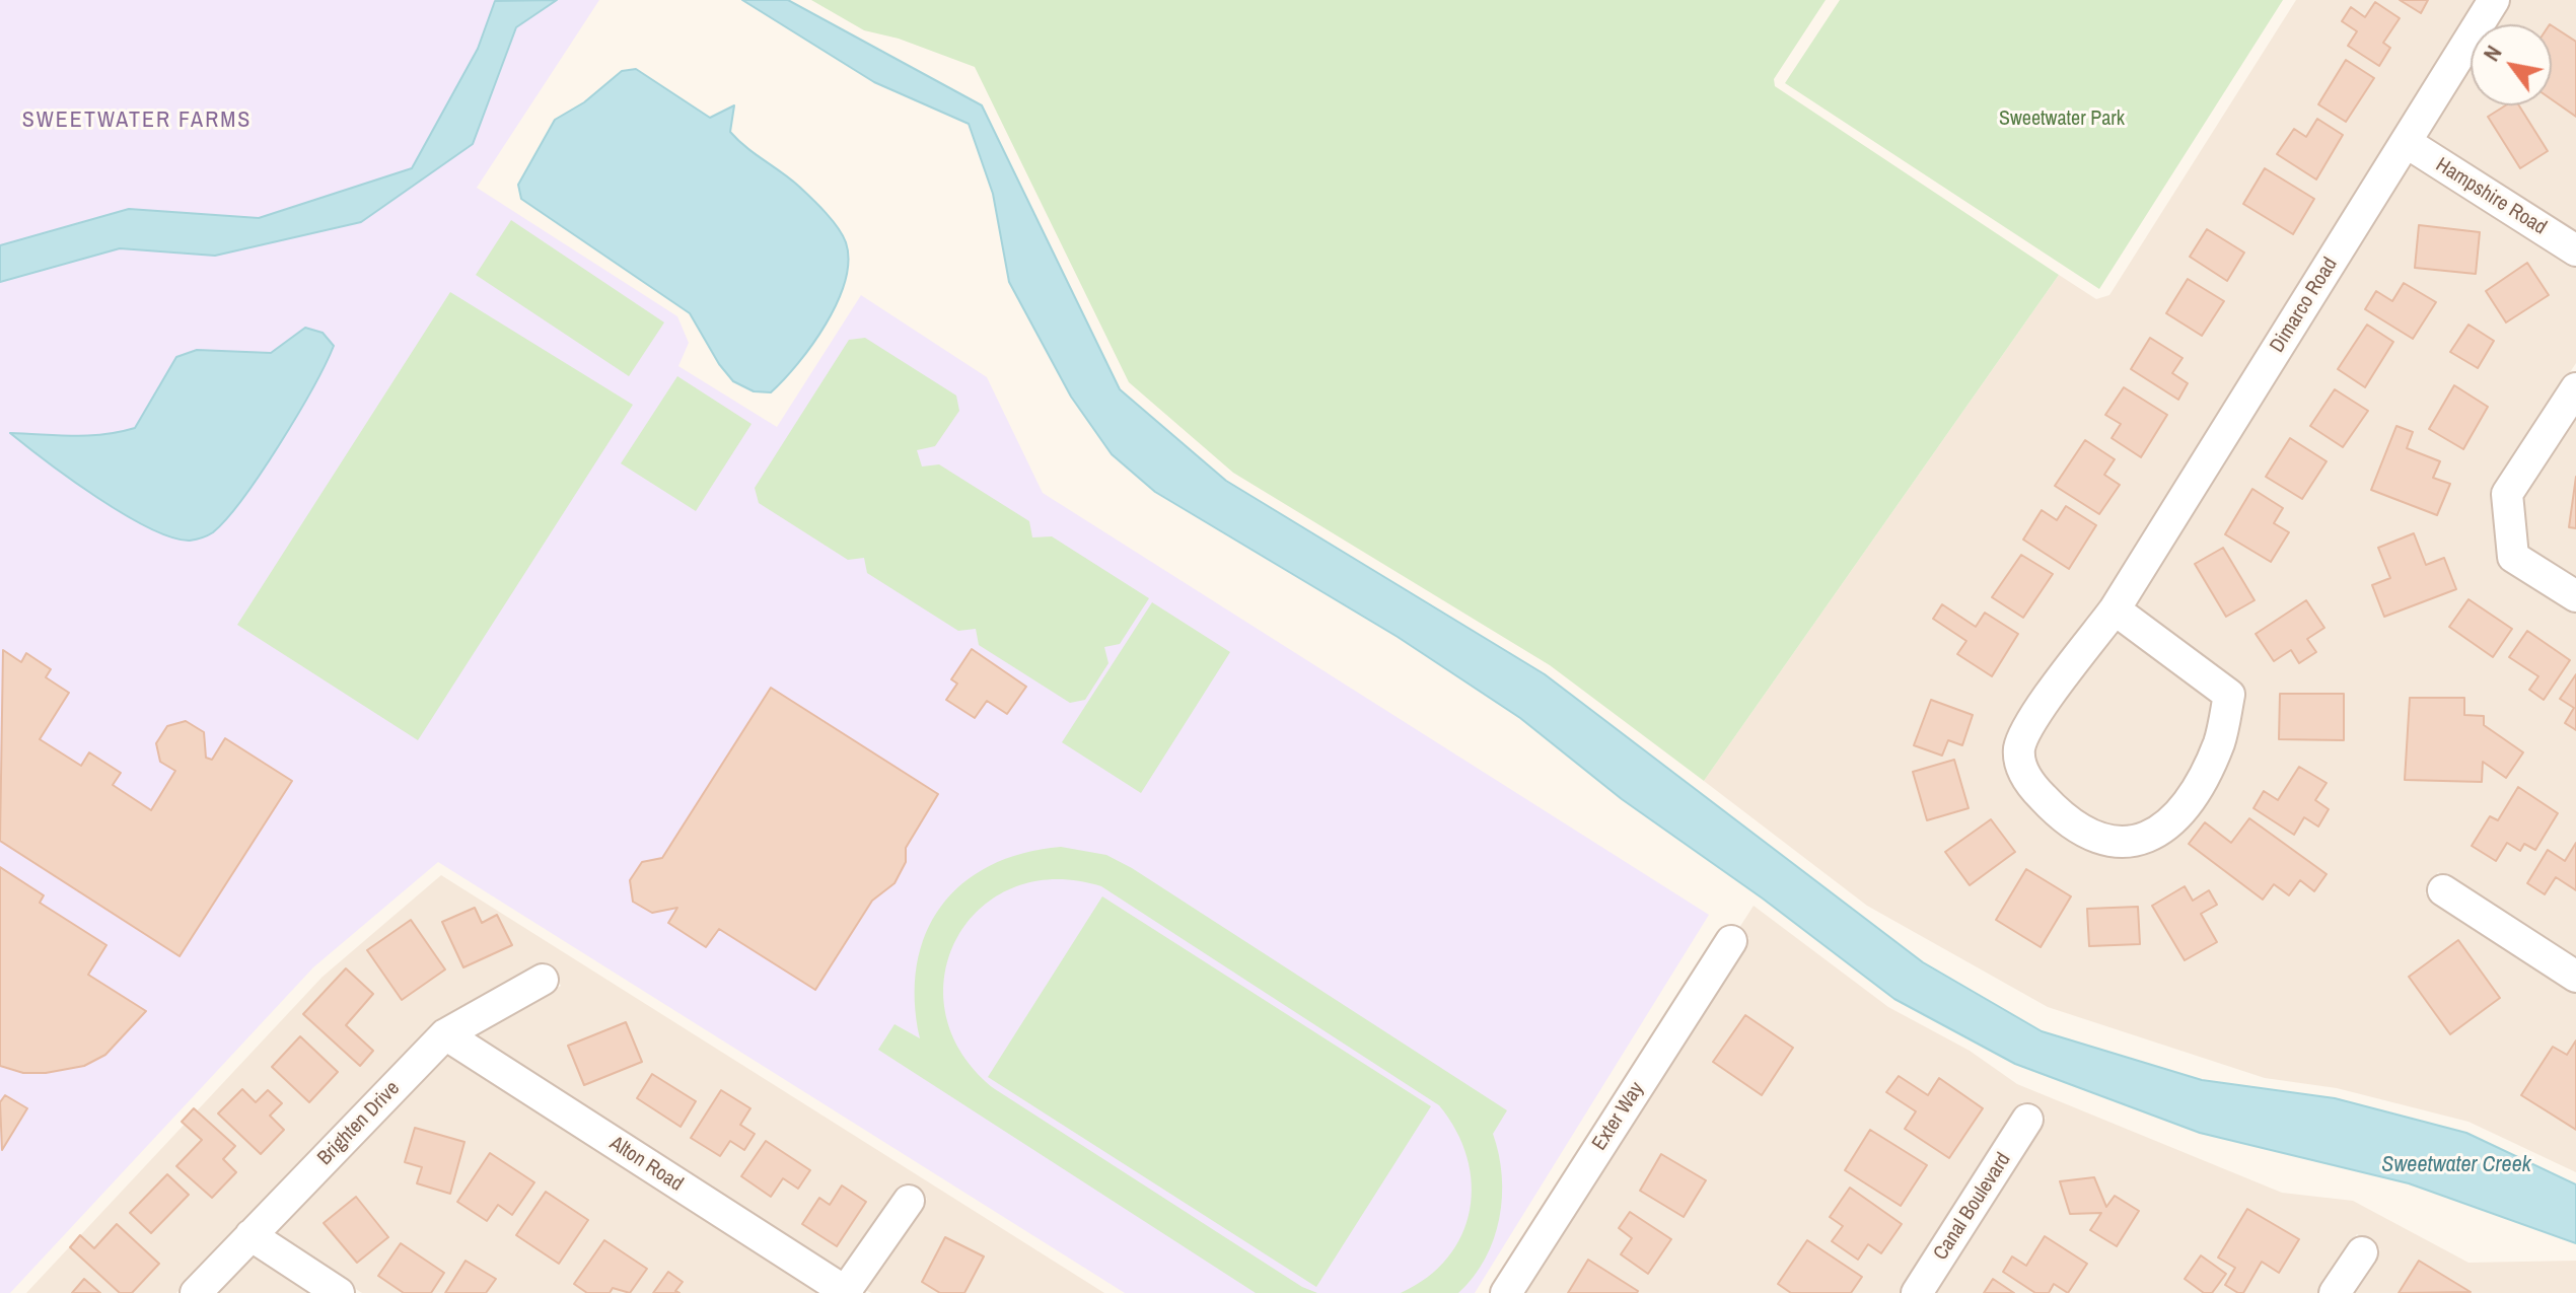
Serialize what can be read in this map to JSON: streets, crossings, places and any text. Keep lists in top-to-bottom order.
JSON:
{
  "streets": {
    "street": [
      "Hampshire Road",
      "Dimarco Road",
      "Exter Way",
      "Brighten Drive",
      "Alton Road",
      "Canal Boulevard"
    ]
  },
  "crossings": [
    ["Hampshire Road", "Dimarco Road"],
    ["Brighten Drive", "Alton Road"]
  ],
  "districts": ["SWEETWATER FARMS"],
  "water": ["Sweetwater Creek"],
  "parks": ["Sweetwater Park"],
  "north": "top left"
}
